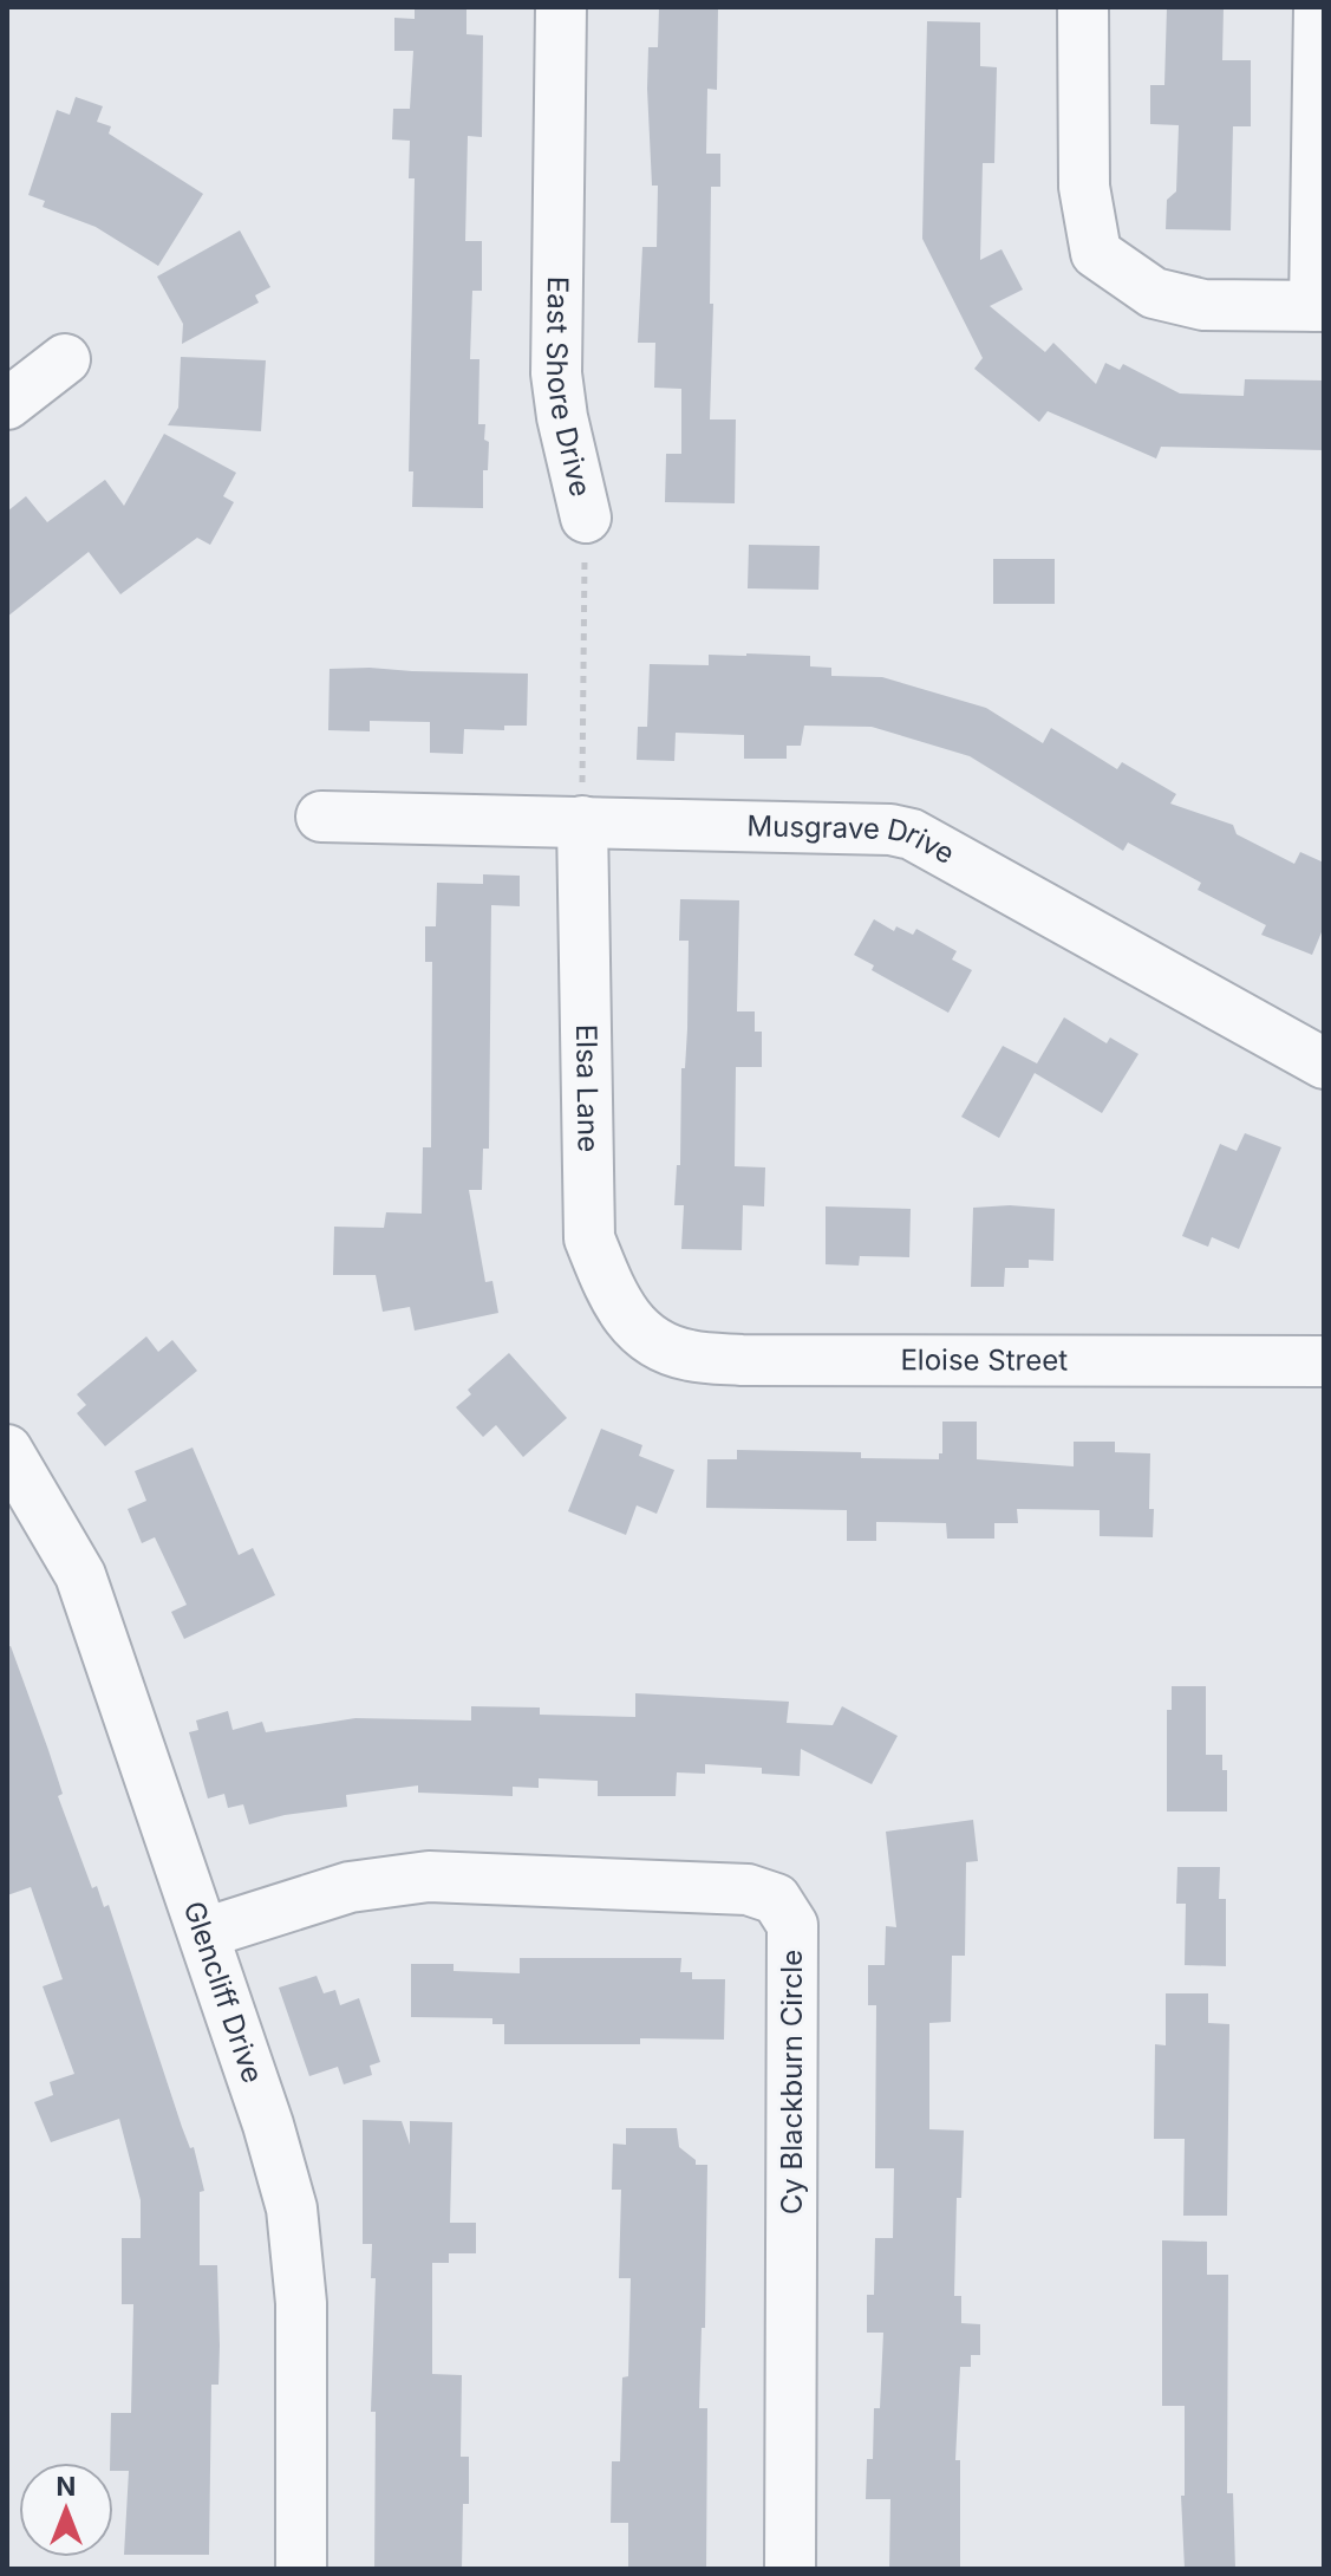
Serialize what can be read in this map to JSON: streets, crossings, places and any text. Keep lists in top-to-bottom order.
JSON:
{
  "streets": {
    "street": [
      "East Shore Drive",
      "Musgrave Drive",
      "Elsa Lane",
      "Eloise Street",
      "Glencliff Drive",
      "Cy Blackburn Circle"
    ]
  },
  "crossings": [
    ["East Shore Drive", "Musgrave Drive"],
    ["East Shore Drive", "Elsa Lane"],
    ["Musgrave Drive", "Elsa Lane"],
    ["Elsa Lane", "Eloise Street"],
    ["Glencliff Drive", "Cy Blackburn Circle"]
  ],
  "north": "top"
}
